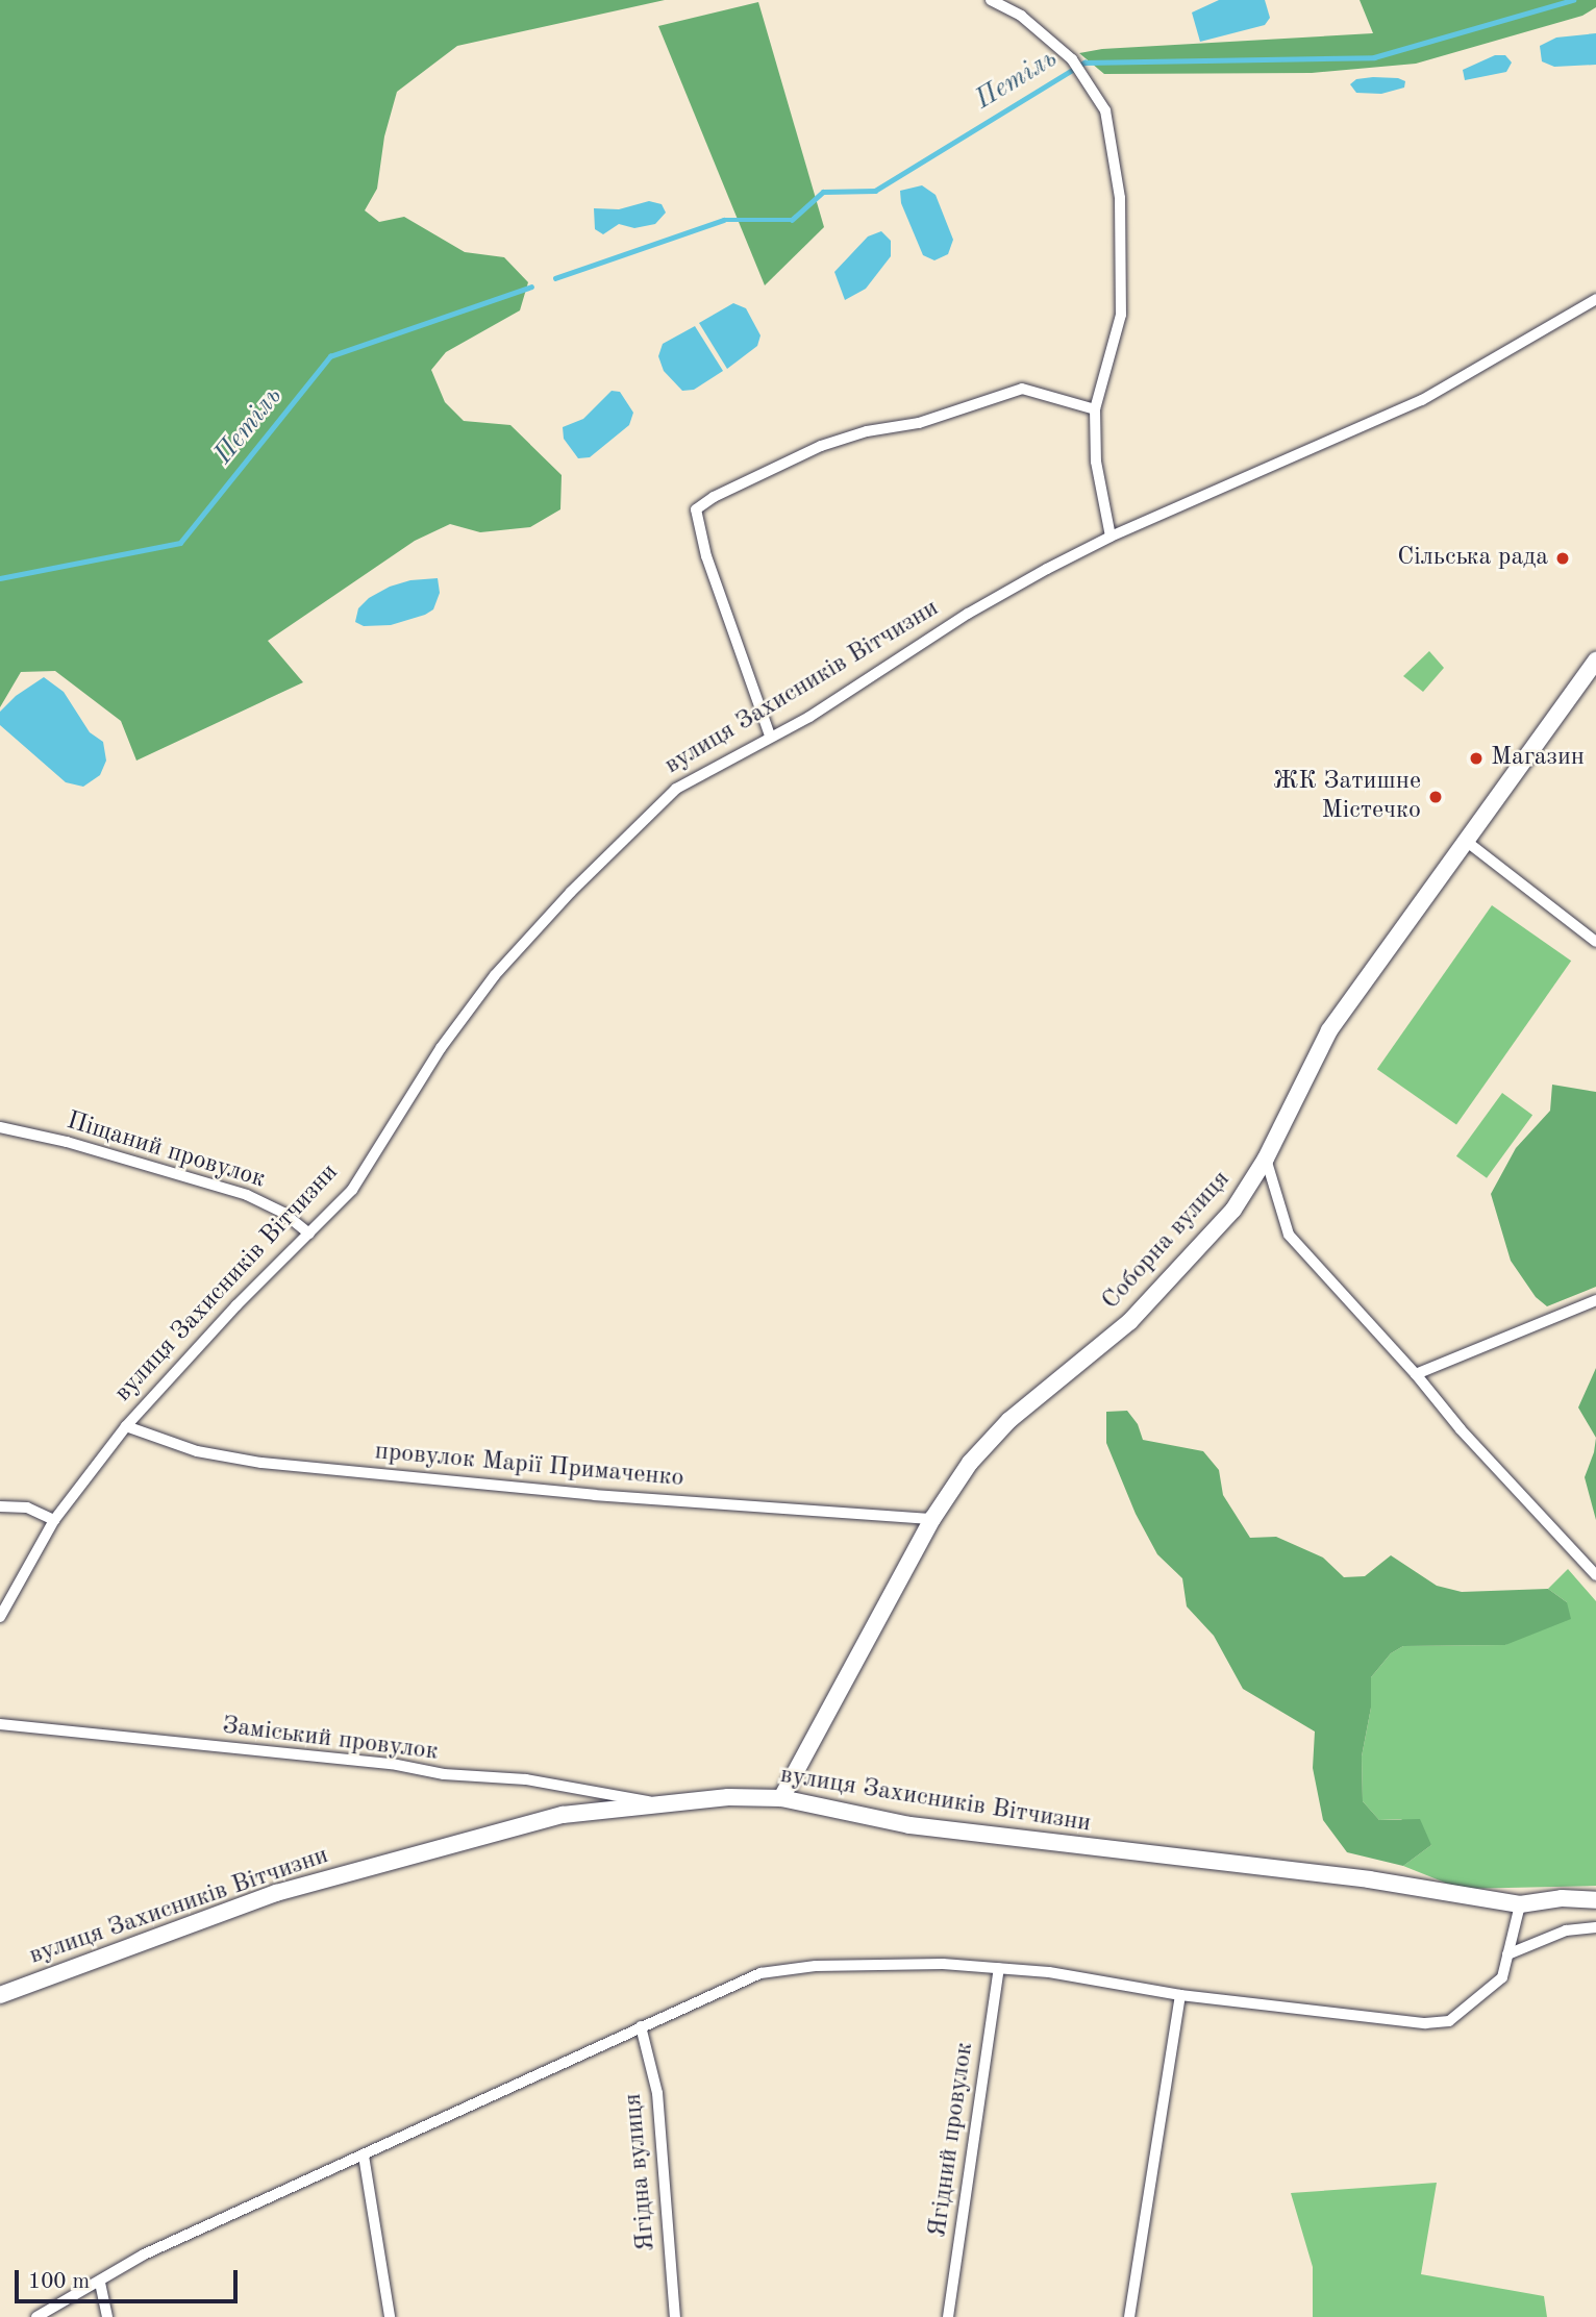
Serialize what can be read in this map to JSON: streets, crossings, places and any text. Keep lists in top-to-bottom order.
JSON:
{
  "streets": {
    "street": [
      "вулиця Захисників Вітчизни",
      "Піщаний провулок",
      "Соборна вулиця",
      "провулок Марії Примаченко",
      "Заміський провулок",
      "Ягідний провулок",
      "Ягідна вулиця"
    ]
  },
  "crossings": [
    ["вулиця Захисників Вітчизни", "Піщаний провулок"],
    ["вулиця Захисників Вітчизни", "Соборна вулиця"],
    ["вулиця Захисників Вітчизни", "провулок Марії Примаченко"],
    ["вулиця Захисників Вітчизни", "Заміський провулок"],
    ["Соборна вулиця", "провулок Марії Примаченко"]
  ],
  "water": ["Петіль"],
  "places": ["Cільська рада", "Магазин", "ЖК Затишне Містечко"],
  "scale_bar": "100 m"
}
